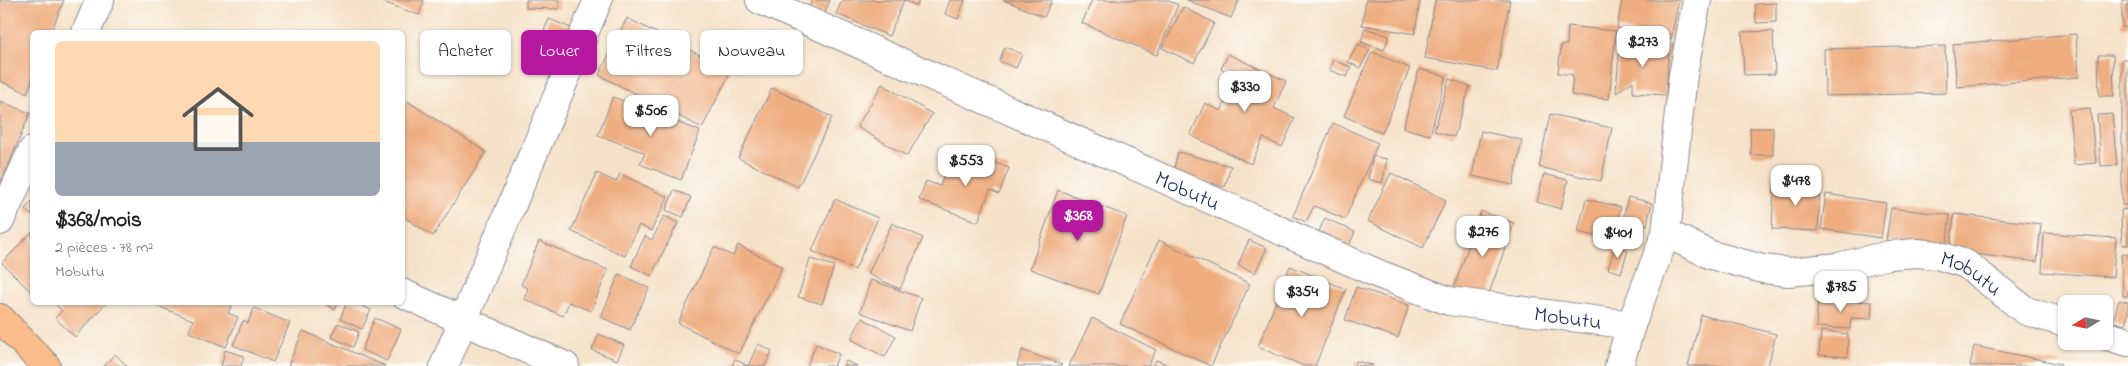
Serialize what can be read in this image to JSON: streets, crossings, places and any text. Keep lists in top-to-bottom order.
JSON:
{
  "streets": {
    "street": ["Mobutu"]
  },
  "north": "left",
  "page": {
    "price": [
      "$273",
      "$330",
      "$506",
      "$553",
      "$478",
      "$368",
      "$276",
      "$401",
      "$785",
      "$354"
    ],
    "chip": [
      "Acheter",
      "Louer",
      "Filtres",
      "Nouveau"
    ],
    "list": [
      {
        "name": "$368/mois",
        "note": "2 pièces · 78 m² · Mobutu"
      }
    ]
  }
}
